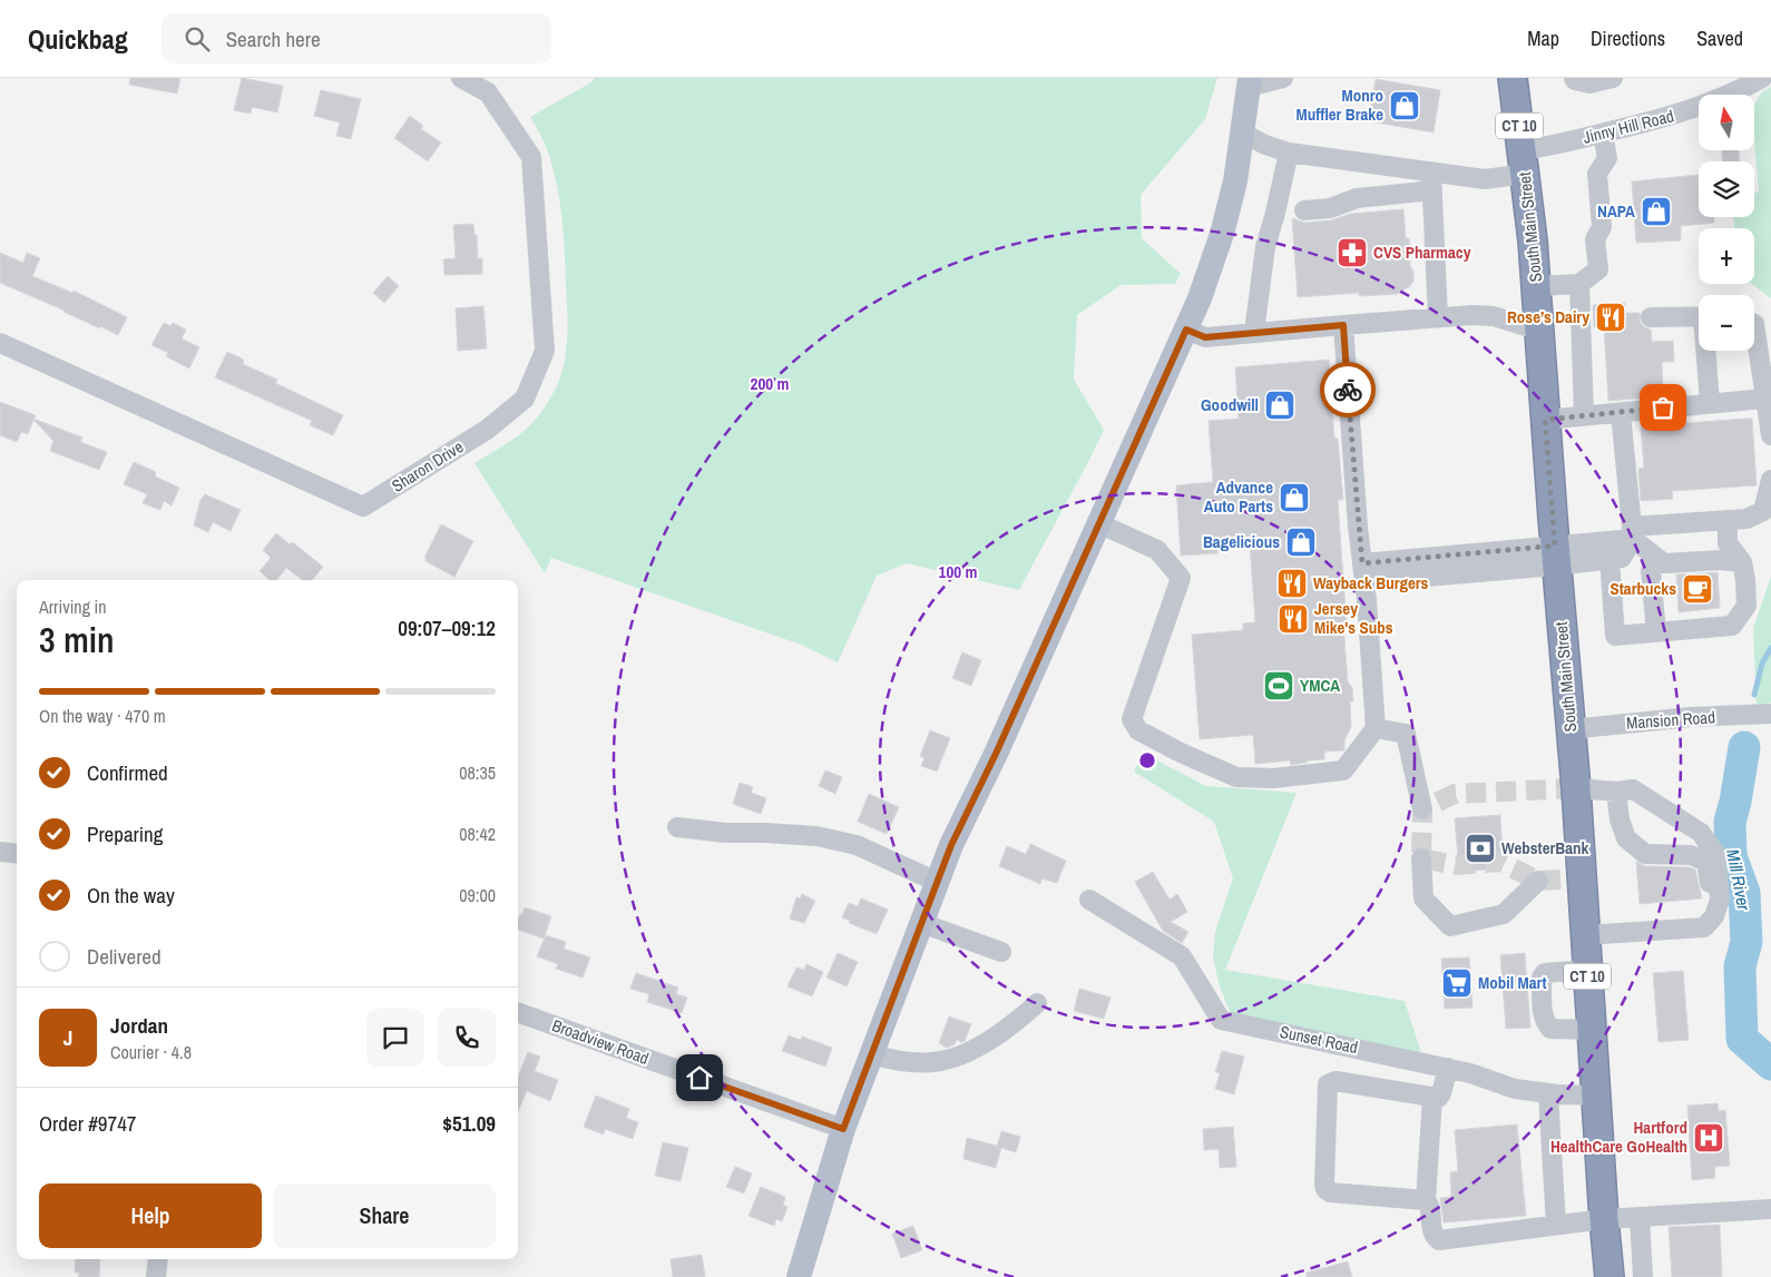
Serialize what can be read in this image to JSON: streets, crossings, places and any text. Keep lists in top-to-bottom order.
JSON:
{
  "streets": {
    "highway": ["CT 10", "South Main Street"],
    "street": [
      "Jinny Hill Road",
      "Sharon Drive",
      "Mansion Road",
      "Sunset Road",
      "Broadview Road"
    ]
  },
  "crossings": [
    ["Jinny Hill Road", "South Main Street"],
    ["South Main Street", "Mansion Road"],
    ["South Main Street", "Sunset Road"]
  ],
  "water": ["Mill River"],
  "places": {
    "shop": [
      "Monro Muffler Brake",
      "NAPA",
      "Goodwill",
      "Advance Auto Parts",
      "Bagelicious"
    ],
    "pharmacy": ["CVS Pharmacy"],
    "restaurant": ["Rose’s Dairy", "Wayback Burgers", "Jersey Mike's Subs"],
    "cafe": ["Starbucks"],
    "sports": ["YMCA"],
    "bank": ["WebsterBank"],
    "supermarket": ["Mobil Mart"],
    "hospital": ["Hartford HealthCare GoHealth"]
  },
  "north": "top",
  "page": {
    "header": "Quickbag",
    "search": "Search here",
    "nav": ["Map", "Directions", "Saved"],
    "map_buttons": ["+", "−"],
    "heading": ["3 min", "Arriving in", "09:07–09:12"],
    "panel": [
      "Jordan",
      "Courier · 4.8",
      "Order #9747",
      "$51.09"
    ],
    "bar": "On the way · 470 m",
    "list": [
      ["Confirmed", "08:35"],
      ["Preparing", "08:42"],
      ["On the way", "09:00"],
      "Delivered"
    ],
    "round": "J",
    "buttons": ["Help", "Share"]
  },
  "rings": ["200 m", "100 m"]
}
